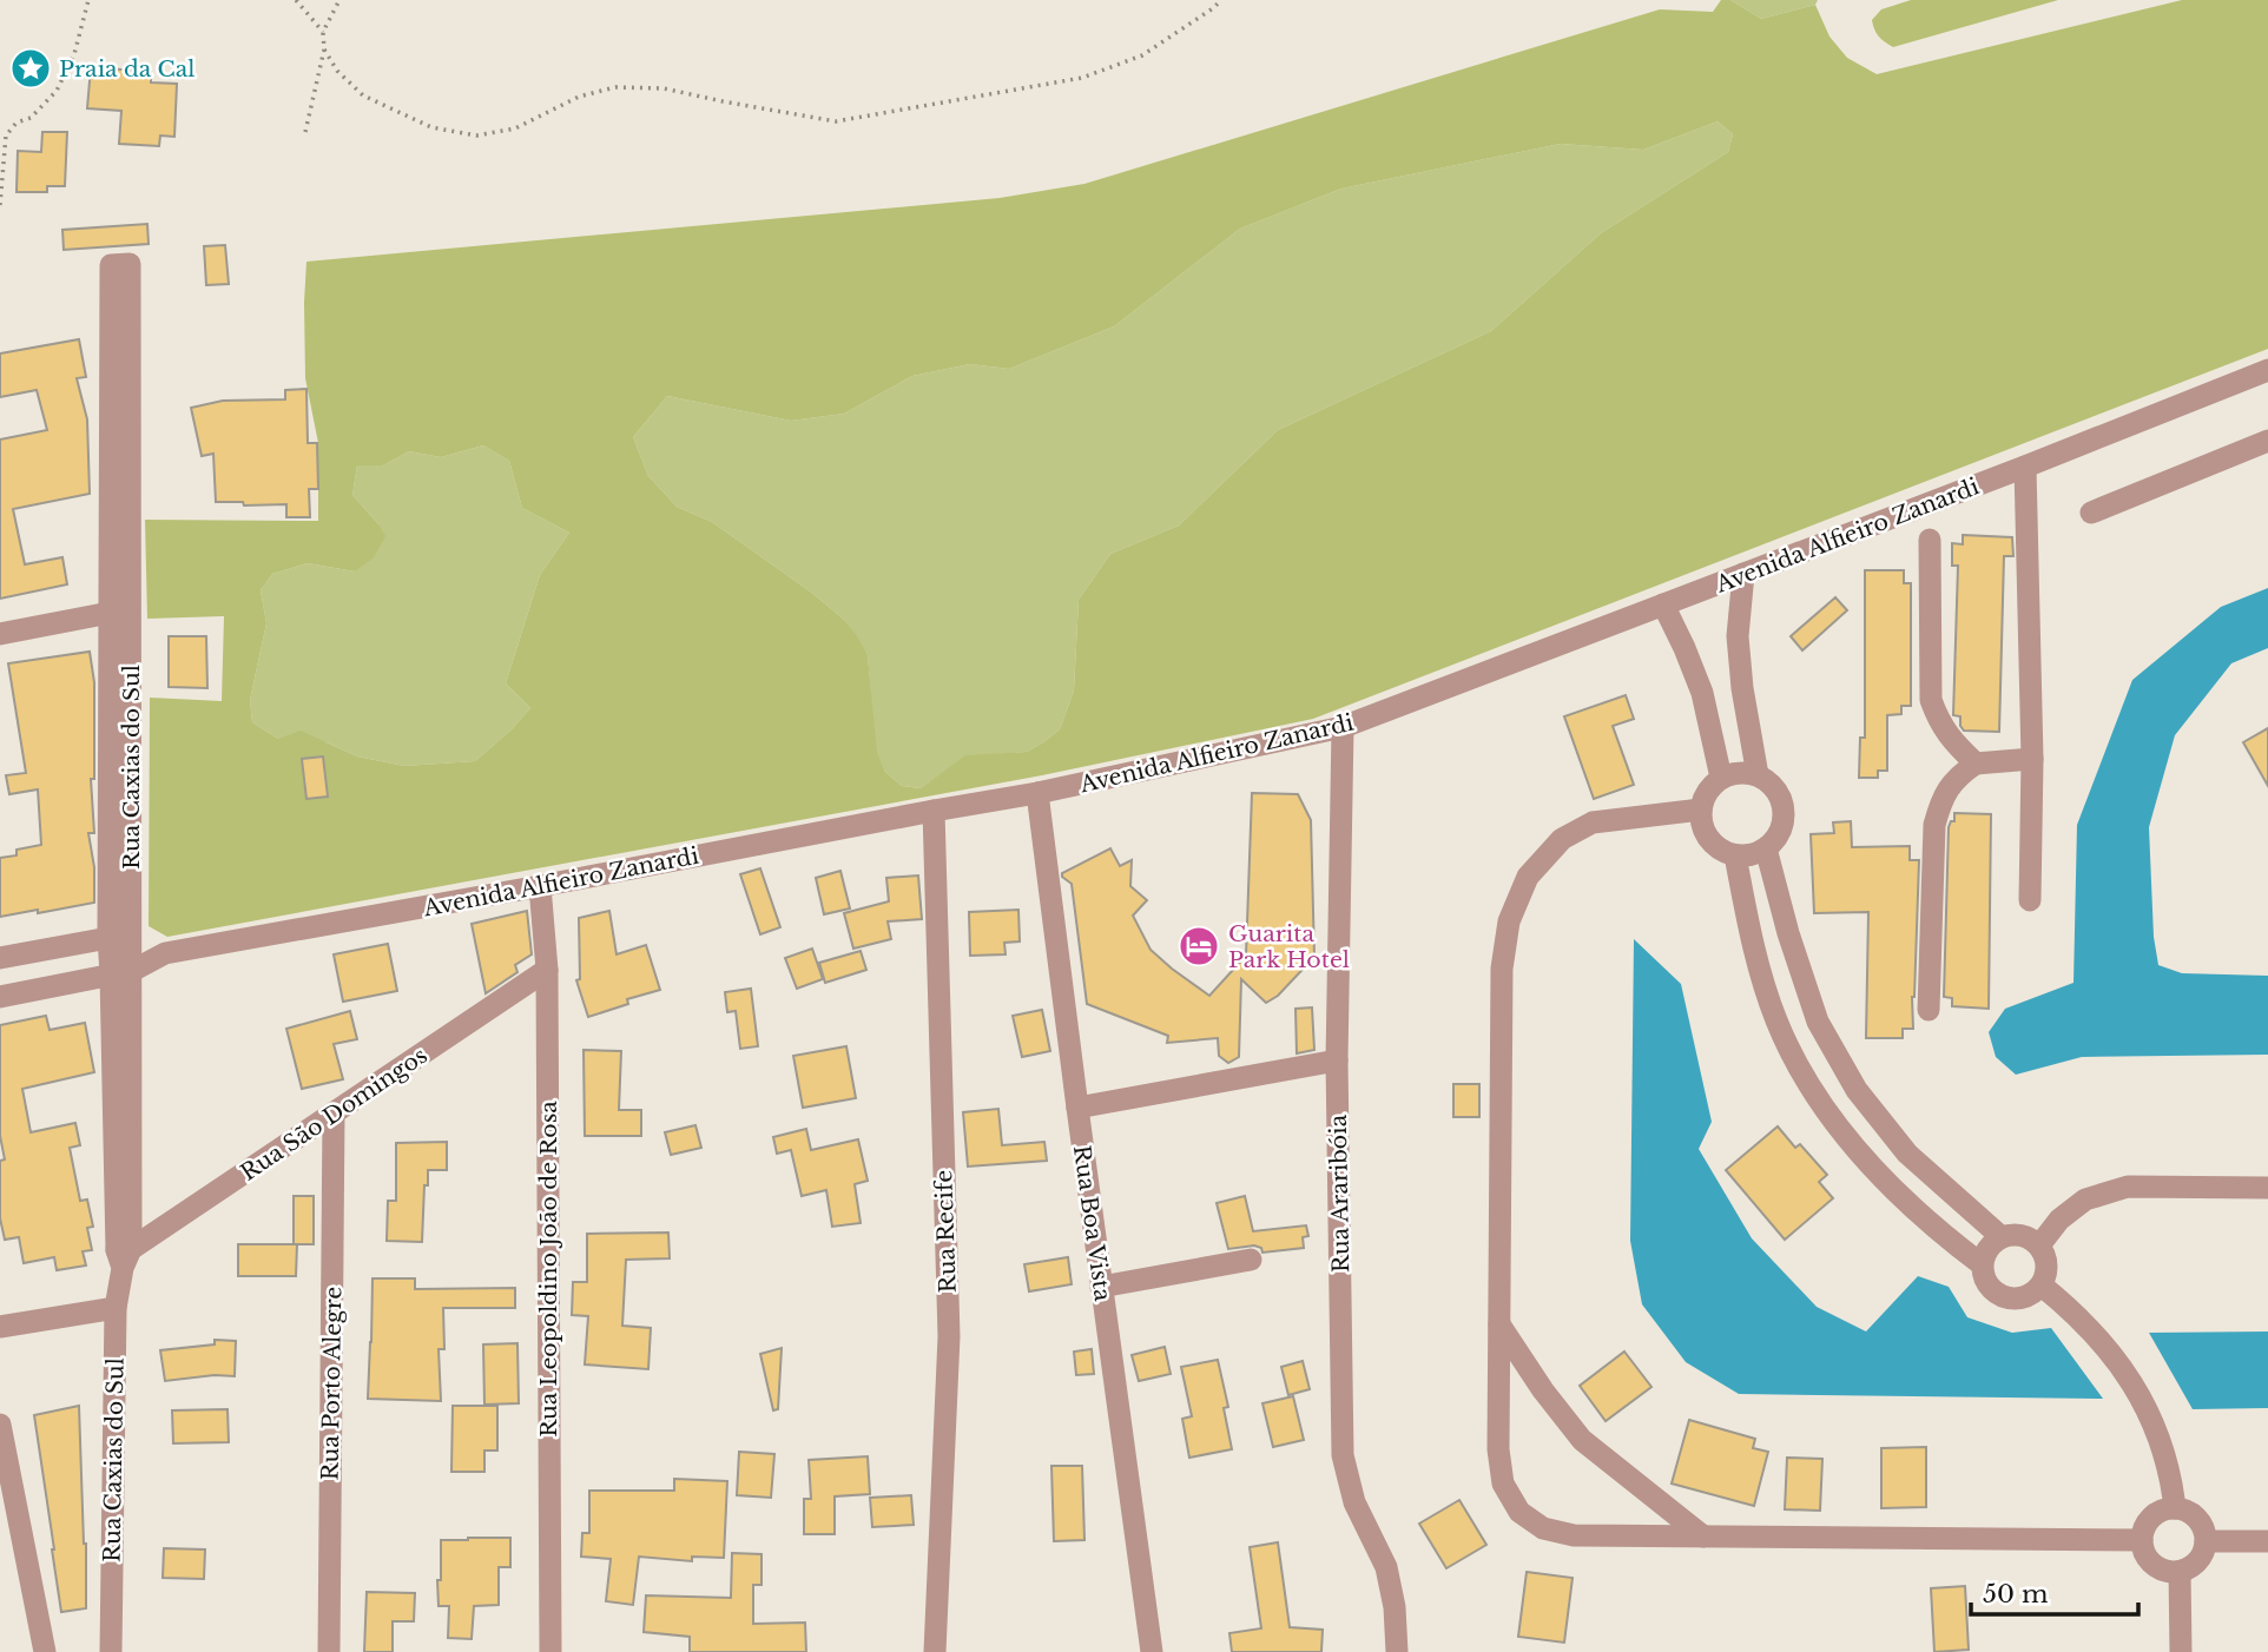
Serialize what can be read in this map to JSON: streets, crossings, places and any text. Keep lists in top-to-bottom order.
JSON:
{
  "streets": {
    "street": [
      "Avenida Alfieiro Zanardi",
      "Rua Caxias do Sul",
      "Rua São Domingos",
      "Rua Araribóia",
      "Rua Boa Vista",
      "Rua Recife",
      "Rua Leopoldino João de Rosa",
      "Rua Porto Alegre"
    ]
  },
  "crossings": [
    ["Avenida Alfieiro Zanardi", "Rua Caxias do Sul"],
    ["Avenida Alfieiro Zanardi", "Rua Araribóia"],
    ["Avenida Alfieiro Zanardi", "Rua Boa Vista"],
    ["Avenida Alfieiro Zanardi", "Rua Recife"],
    ["Avenida Alfieiro Zanardi", "Rua Leopoldino João de Rosa"],
    ["Rua Caxias do Sul", "Rua São Domingos"],
    ["Rua São Domingos", "Rua Leopoldino João de Rosa"],
    ["Rua São Domingos", "Rua Porto Alegre"]
  ],
  "places": {
    "place": ["Praia da Cal"],
    "hotel": ["Guarita Park Hotel"]
  },
  "scale_bar": "50 m"
}
